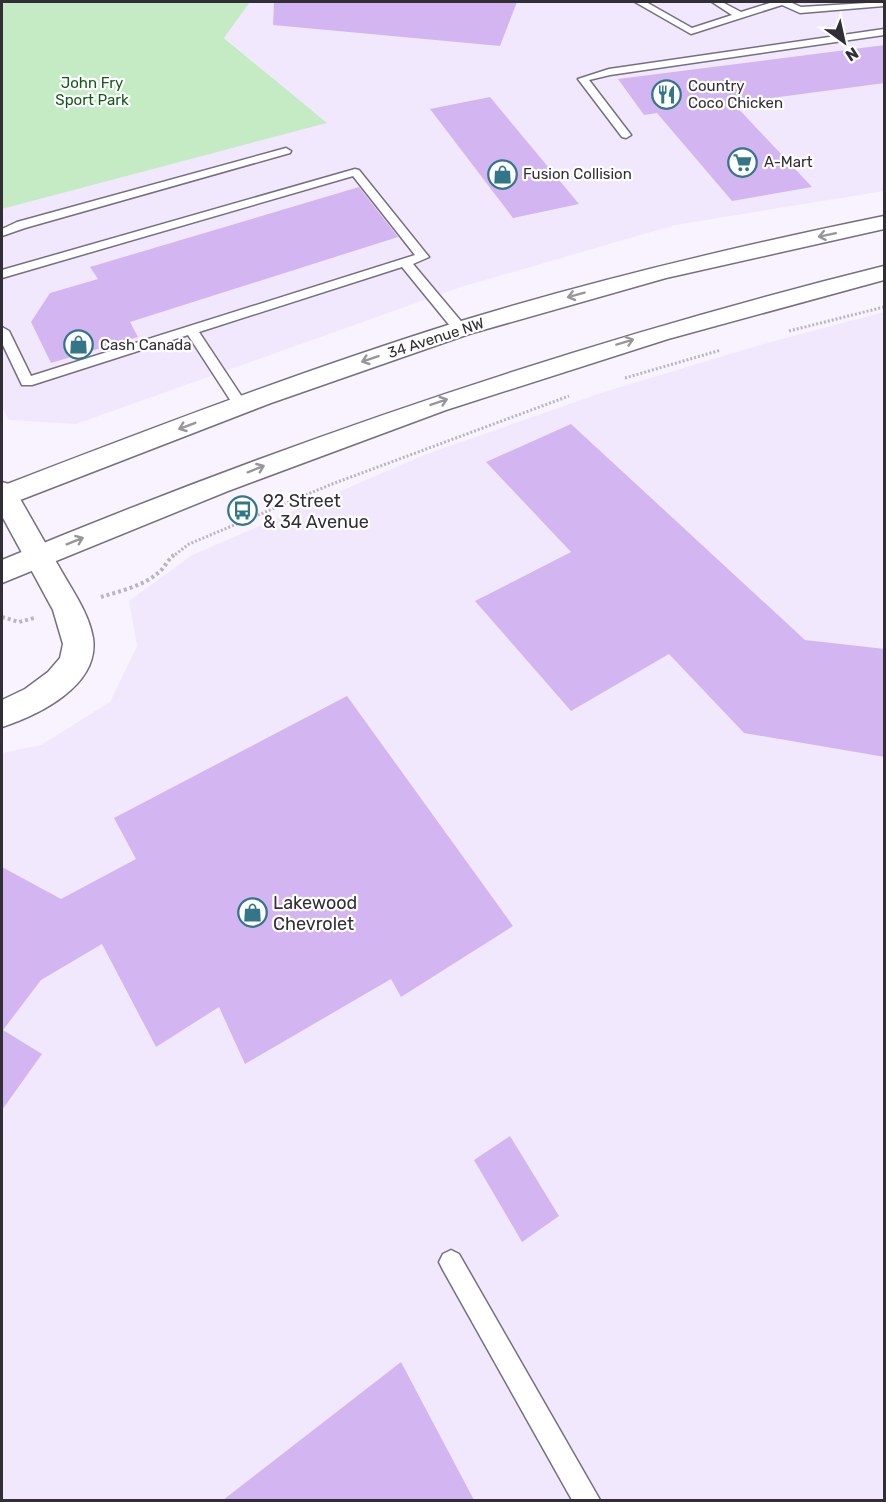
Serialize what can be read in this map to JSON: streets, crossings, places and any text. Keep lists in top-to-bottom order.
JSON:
{
  "streets": {
    "main road": ["34 Avenue NW"]
  },
  "parks": ["John Fry Sport Park"],
  "places": {
    "restaurant": ["Country Coco Chicken"],
    "supermarket": ["A-Mart"],
    "shop": ["Fusion Collision", "Cash Canada", "Lakewood Chevrolet"],
    "bus stop": ["92 Street & 34 Avenue"]
  },
  "north": "bottom right"
}
